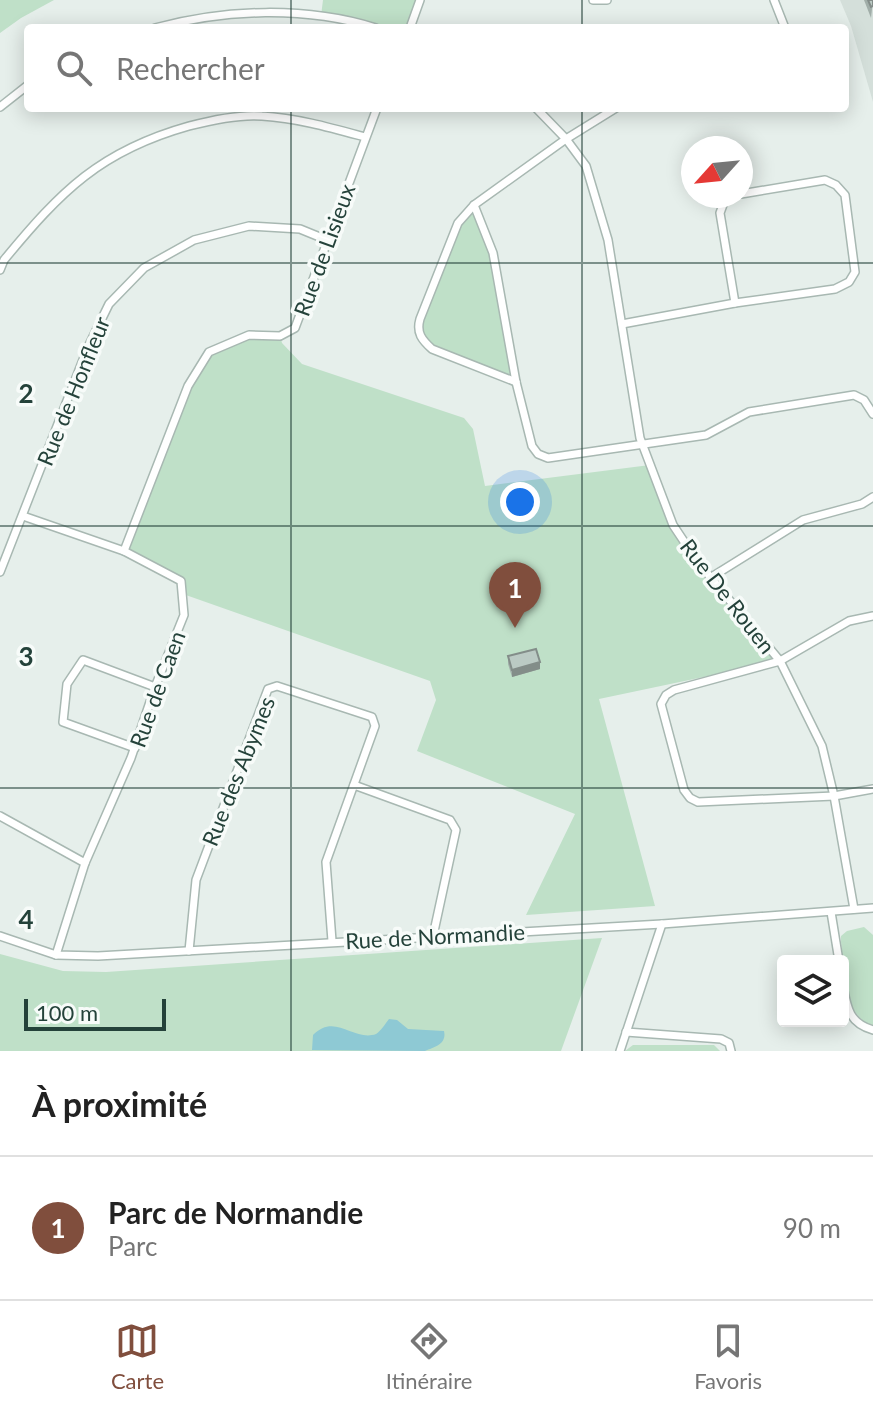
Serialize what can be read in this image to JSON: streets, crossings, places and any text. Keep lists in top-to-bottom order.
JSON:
{
  "streets": {
    "street": [
      "Rue de Lisieux",
      "Rue de Honfleur",
      "Rue De Rouen",
      "Rue de Caen",
      "Rue des Abymes",
      "Rue de Normandie"
    ]
  },
  "crossings": [
    ["Rue de Lisieux", "Rue de Honfleur"],
    ["Rue de Lisieux", "Rue de Caen"],
    ["Rue de Honfleur", "Rue de Caen"],
    ["Rue De Rouen", "Rue de Normandie"],
    ["Rue de Caen", "Rue de Normandie"],
    ["Rue des Abymes", "Rue de Normandie"]
  ],
  "scale_bar": "100 m",
  "north": "bottom left",
  "page": {
    "search": "Rechercher",
    "pins": "1",
    "scale": "100 m",
    "heading": "À proximité",
    "list": [
      {
        "mark": "1",
        "name": "Parc de Normandie",
        "note": "Parc",
        "value": "90 m"
      }
    ],
    "nav": ["Carte", "Itinéraire", "Favoris"]
  },
  "grid": {
    "rows": ["2", "3", "4"]
  }
}
